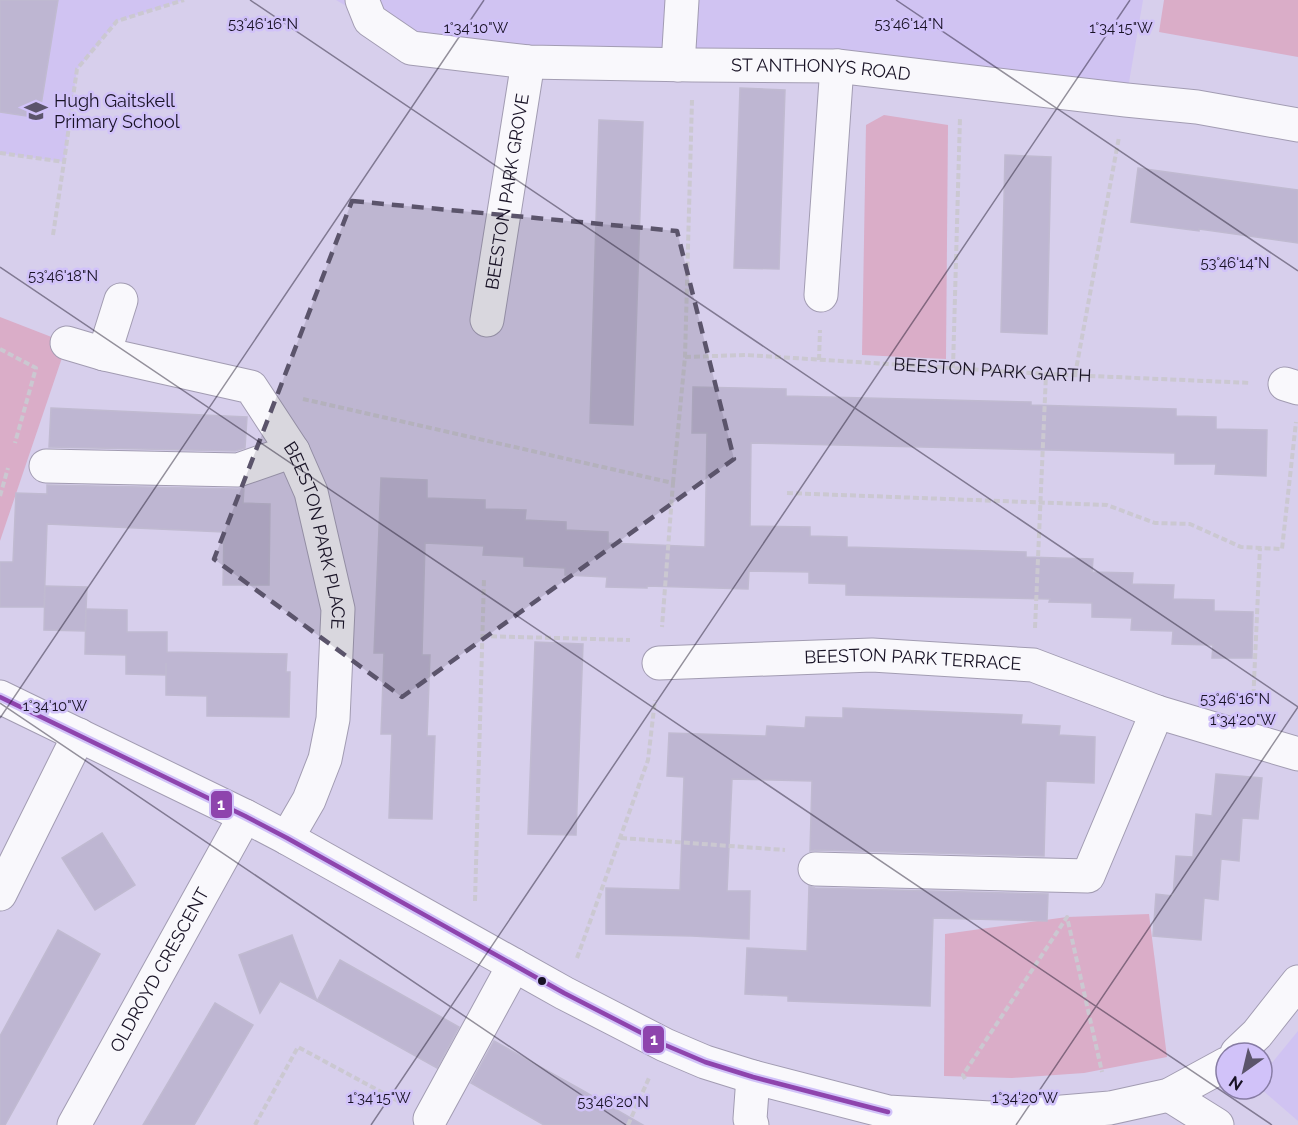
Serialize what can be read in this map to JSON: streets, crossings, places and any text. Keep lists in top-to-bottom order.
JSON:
{
  "streets": {
    "street": [
      "ST ANTHONYS ROAD",
      "BEESTON PARK GROVE",
      "BEESTON PARK PLACE",
      "BEESTON PARK TERRACE",
      "OLDROYD CRESCENT"
    ],
    "path": ["BEESTON PARK GARTH"]
  },
  "crossings": [
    ["ST ANTHONYS ROAD", "BEESTON PARK GROVE"]
  ],
  "places": {
    "school or university": ["Hugh Gaitskell Primary School"]
  },
  "lines": ["transit line 1"],
  "north": "bottom left",
  "coordinates": [
    "53°46'16\"N",
    "53°46'14\"N",
    "1°34'10\"W",
    "1°34'15\"W",
    "53°46'18\"N",
    "1°34'20\"W",
    "53°46'20\"N"
  ]
}
